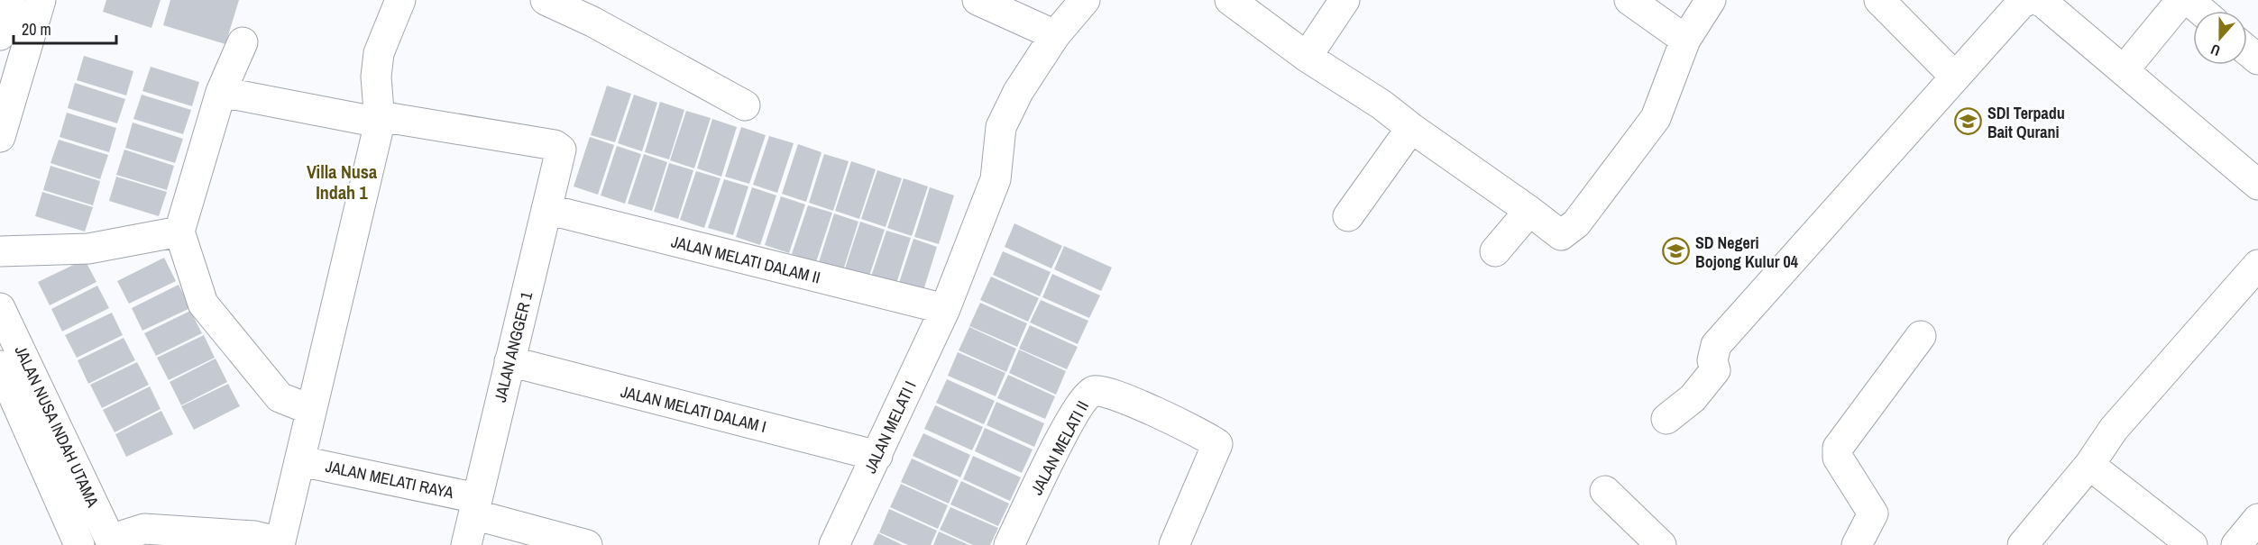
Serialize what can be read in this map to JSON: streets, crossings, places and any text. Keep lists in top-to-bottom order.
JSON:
{
  "streets": {
    "street": [
      "JALAN MELATI DALAM II",
      "JALAN ANGGER 1",
      "JALAN MELATI DALAM I",
      "JALAN NUSA INDAH UTAMA",
      "JALAN MELATI I",
      "JALAN MELATI II",
      "JALAN MELATI RAYA"
    ]
  },
  "crossings": [
    ["JALAN MELATI DALAM II", "JALAN ANGGER 1"],
    ["JALAN MELATI DALAM II", "JALAN MELATI I"],
    ["JALAN ANGGER 1", "JALAN MELATI DALAM I"],
    ["JALAN ANGGER 1", "JALAN MELATI RAYA"],
    ["JALAN MELATI DALAM I", "JALAN MELATI I"]
  ],
  "districts": ["Villa Nusa Indah 1"],
  "places": {
    "school or university": ["SDI Terpadu Bait Qurani", "SD Negeri Bojong Kulur 04"]
  },
  "scale_bar": "20 m",
  "north": "bottom"
}
